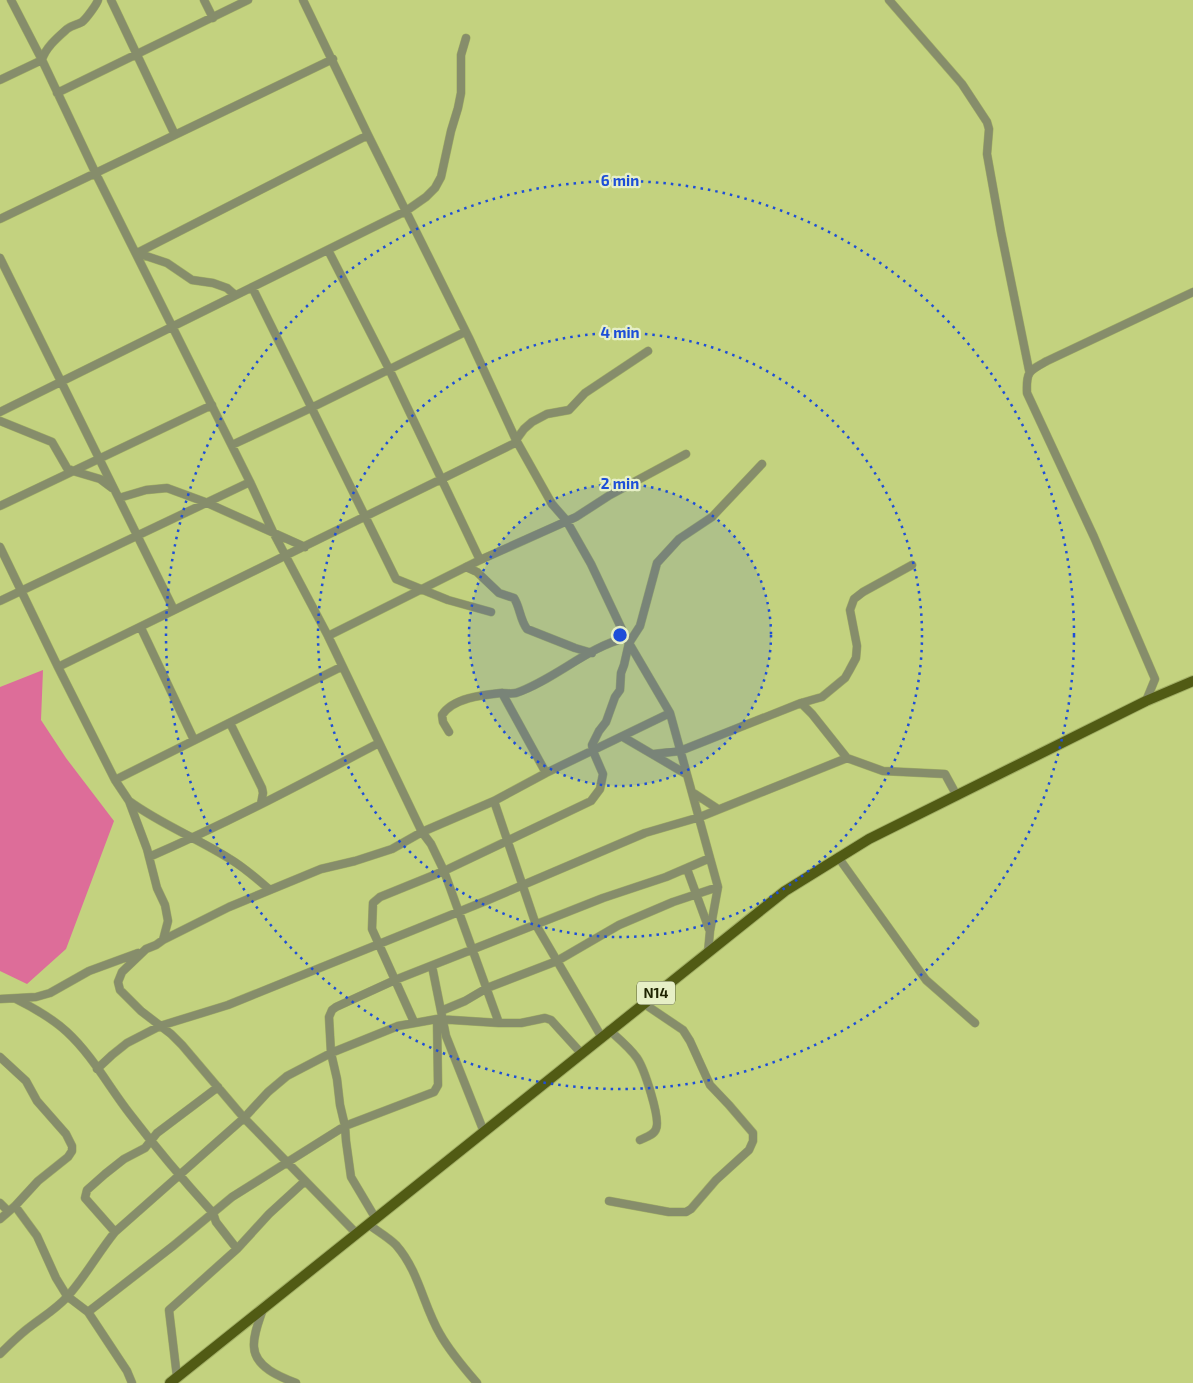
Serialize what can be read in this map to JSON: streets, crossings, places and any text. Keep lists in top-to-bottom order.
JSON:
{
  "streets": {
    "main road": ["N14"]
  },
  "rings": ["6 min", "4 min", "2 min"]
}
